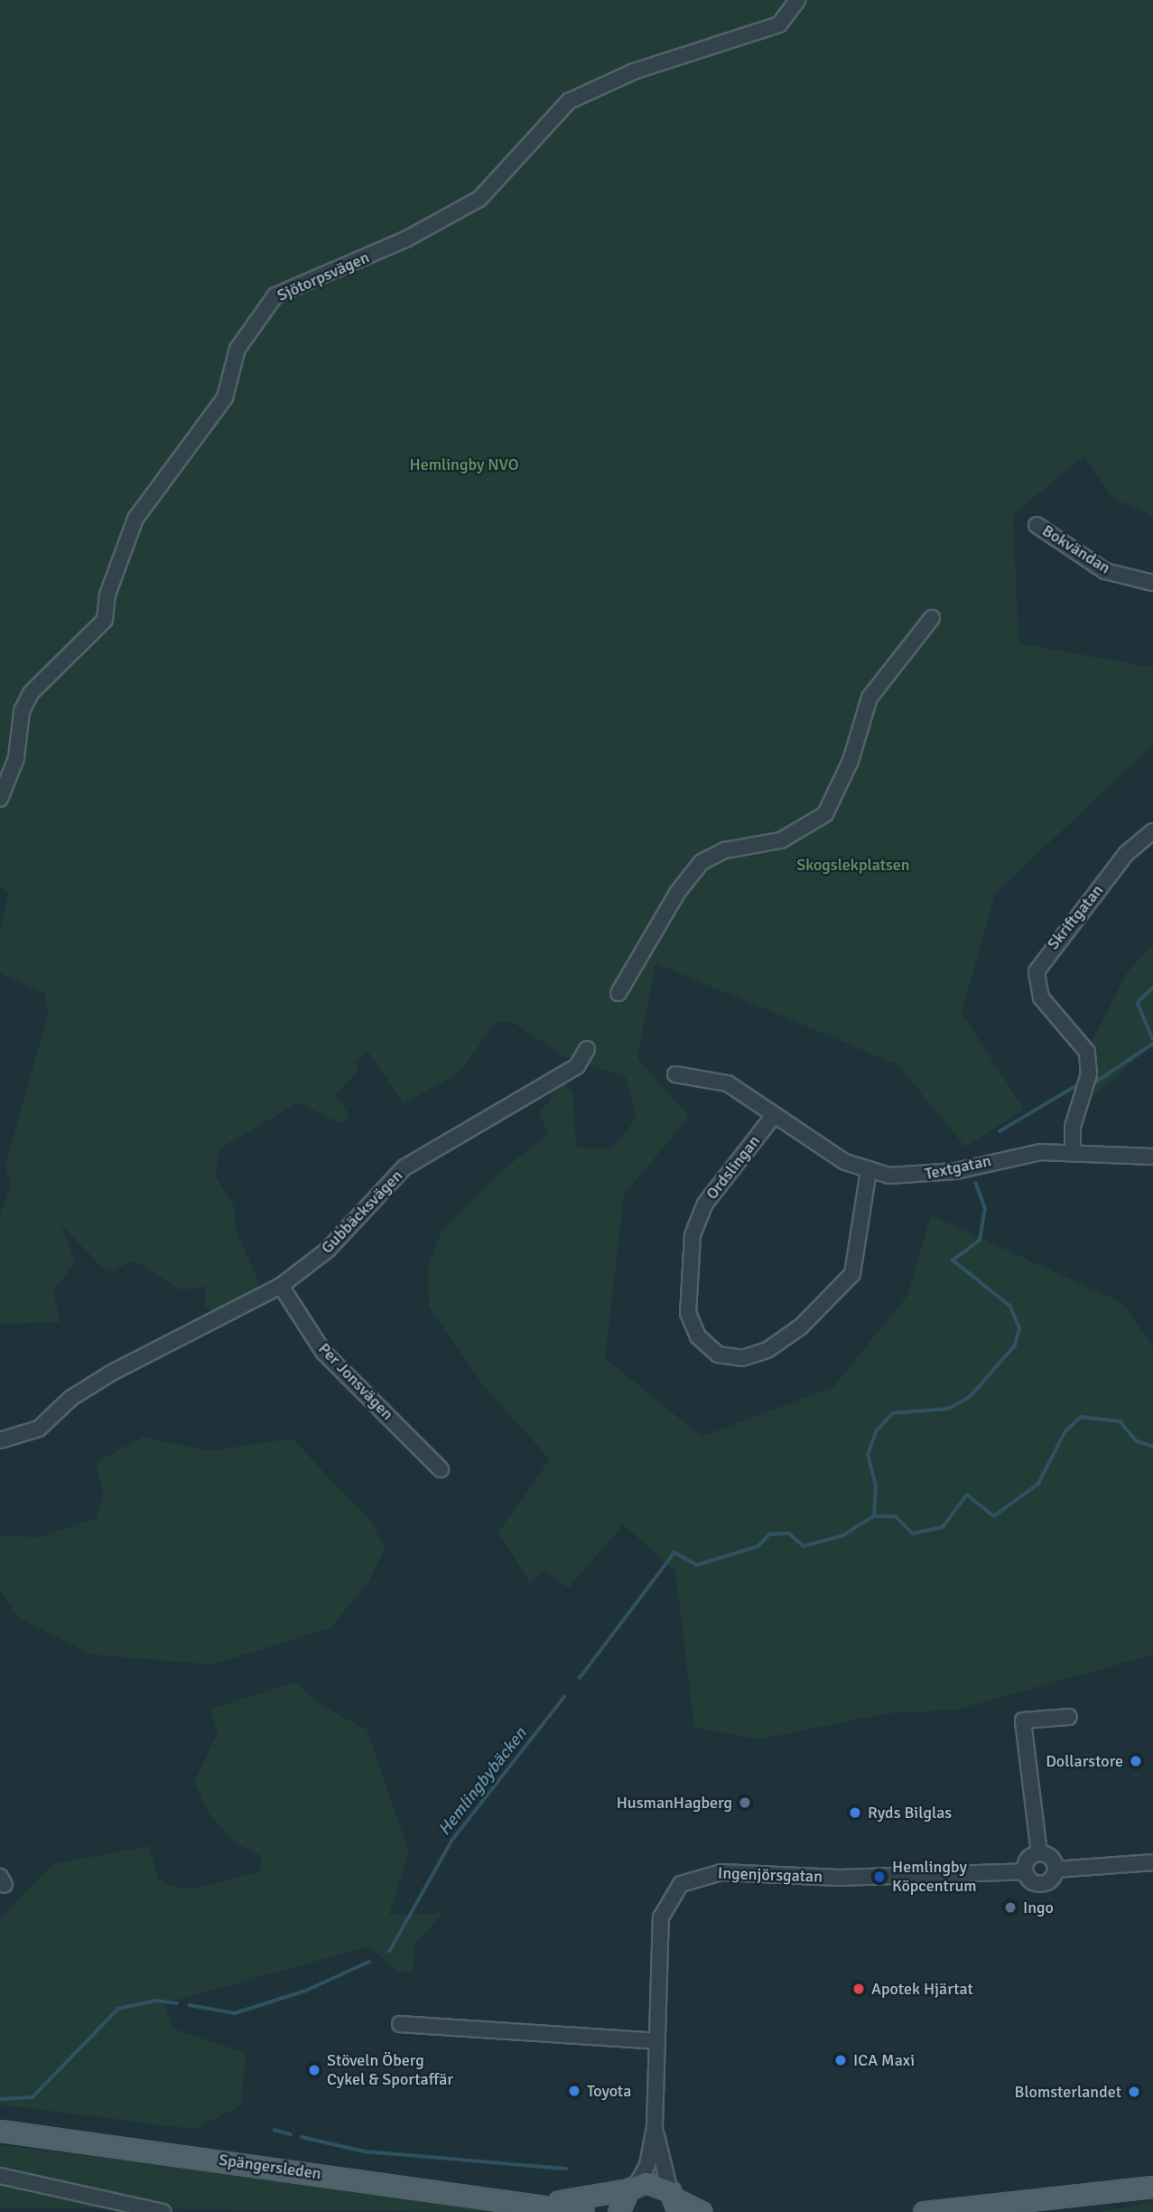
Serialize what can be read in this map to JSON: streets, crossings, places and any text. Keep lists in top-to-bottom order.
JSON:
{
  "streets": {
    "main road": ["Spängersleden"],
    "street": [
      "Sjötorpsvägen",
      "Bokvändan",
      "Skriftgatan",
      "Ordslingan",
      "Textgatan",
      "Gubbäcksvägen",
      "Per Jonsvägen",
      "Ingenjörsgatan"
    ]
  },
  "crossings": [
    ["Skriftgatan", "Textgatan"],
    ["Ordslingan", "Textgatan"],
    ["Gubbäcksvägen", "Per Jonsvägen"],
    ["Ingenjörsgatan", "Spängersleden"]
  ],
  "water": ["Hemlingbybäcken"],
  "parks": ["Hemlingby NVO", "Skogslekplatsen"],
  "places": [
    "Dollarstore",
    "HusmanHagberg",
    "Ryds Bilglas",
    "Hemlingby Köpcentrum",
    "Ingo",
    "Apotek Hjärtat",
    "ICA Maxi",
    "Stöveln Öberg Cykel & Sportaffär",
    "Toyota",
    "Blomsterlandet"
  ]
}
